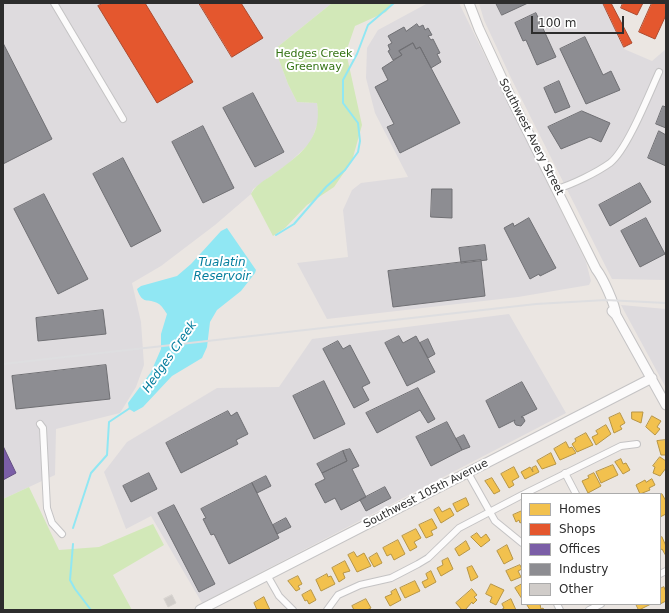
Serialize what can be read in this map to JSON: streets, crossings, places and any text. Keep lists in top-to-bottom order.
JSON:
{
  "streets": {
    "street": ["Southwest Avery Street", "Southwest 105th Avenue"]
  },
  "crossings": [
    ["Southwest Avery Street", "Southwest 105th Avenue"]
  ],
  "water": ["Tualatin Reservoir", "Hedges Creek"],
  "parks": ["Hedges Creek Greenway"],
  "legend": [
    "Homes",
    "Shops",
    "Offices",
    "Industry",
    "Other"
  ],
  "scale_bar": "100 m"
}
